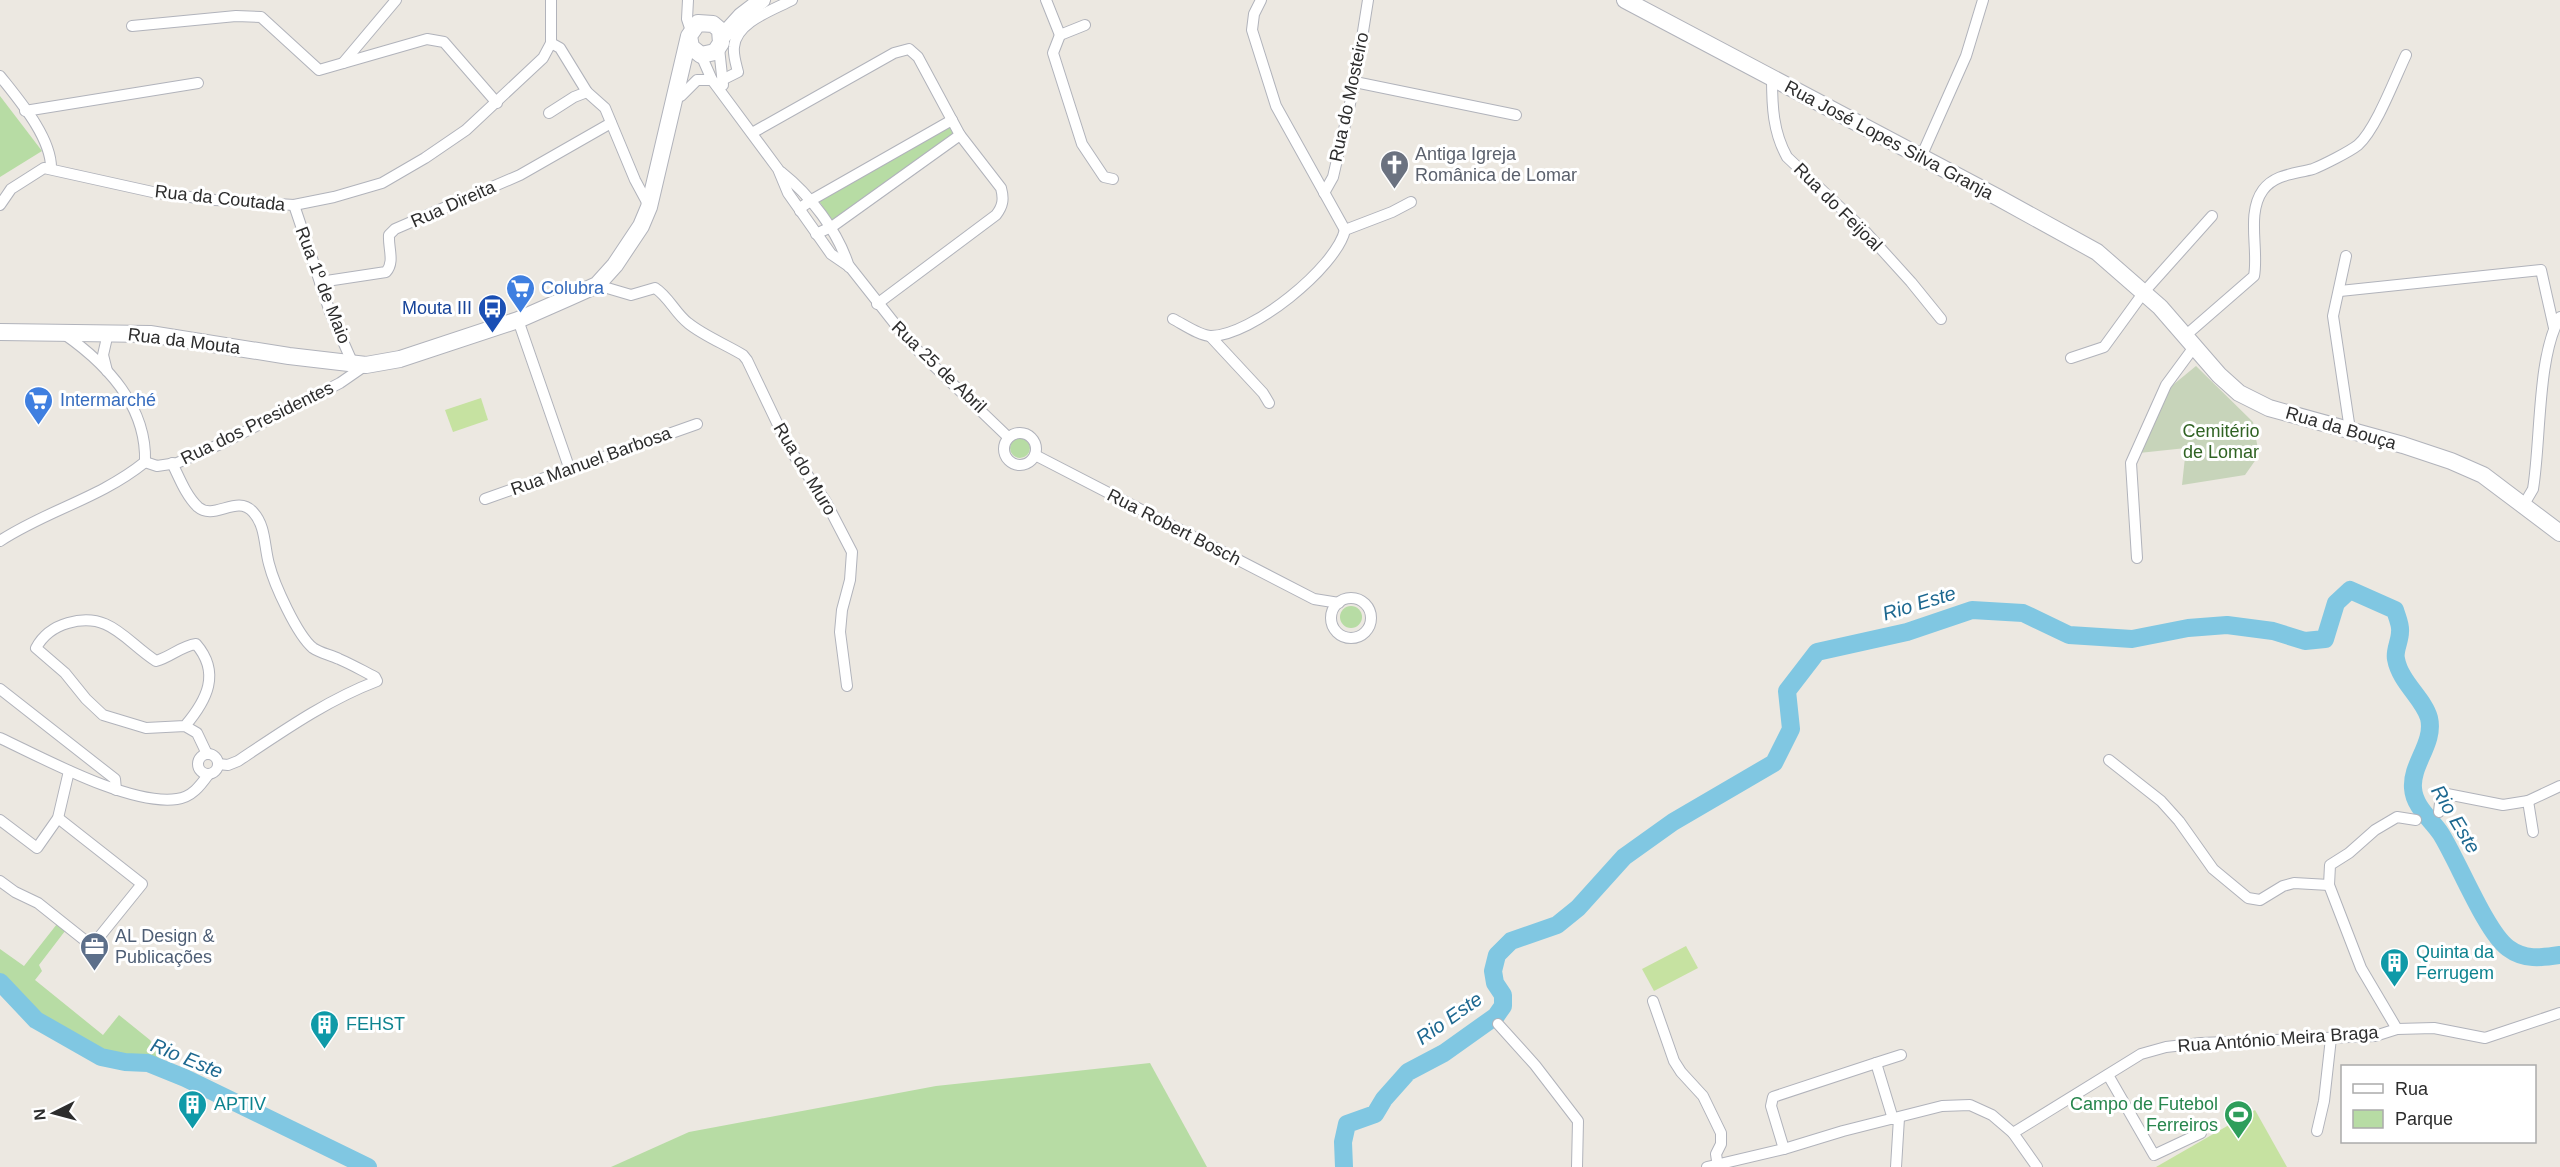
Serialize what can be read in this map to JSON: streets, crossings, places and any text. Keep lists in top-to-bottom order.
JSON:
{
  "streets": {
    "main road": ["Rua José Lopes Silva Granja", "Rua da Mouta", "Rua da Bouça"],
    "street": [
      "Rua do Mosteiro",
      "Rua da Coutada",
      "Rua Direita",
      "Rua do Feijoal",
      "Rua 1º de Maio",
      "Rua 25 de Abril",
      "Rua dos Presidentes",
      "Rua Manuel Barbosa",
      "Rua do Muro",
      "Rua Robert Bosch",
      "Rua António Meira Braga"
    ]
  },
  "crossings": [
    ["Rua José Lopes Silva Granja", "Rua do Feijoal"],
    ["Rua José Lopes Silva Granja", "Rua da Bouça"],
    ["Rua da Coutada", "Rua 1º de Maio"],
    ["Rua Direita", "Rua 1º de Maio"],
    ["Rua 1º de Maio", "Rua da Mouta"],
    ["Rua 1º de Maio", "Rua dos Presidentes"],
    ["Rua da Mouta", "Rua dos Presidentes"],
    ["Rua da Mouta", "Rua do Muro"],
    ["Rua 25 de Abril", "Rua Robert Bosch"]
  ],
  "water": ["Rio Este"],
  "parks": ["Cemitério de Lomar"],
  "places": {
    "church": ["Antiga Igreja Românica de Lomar"],
    "supermarket": ["Colubra", "Intermarché"],
    "bus stop": ["Mouta III"],
    "office": ["AL Design & Publicações"],
    "building": ["Quinta da Ferrugem", "FEHST", "APTIV"],
    "sports": ["Campo de Futebol Ferreiros"]
  },
  "legend": ["Rua", "Parque"],
  "north": "left"
}
